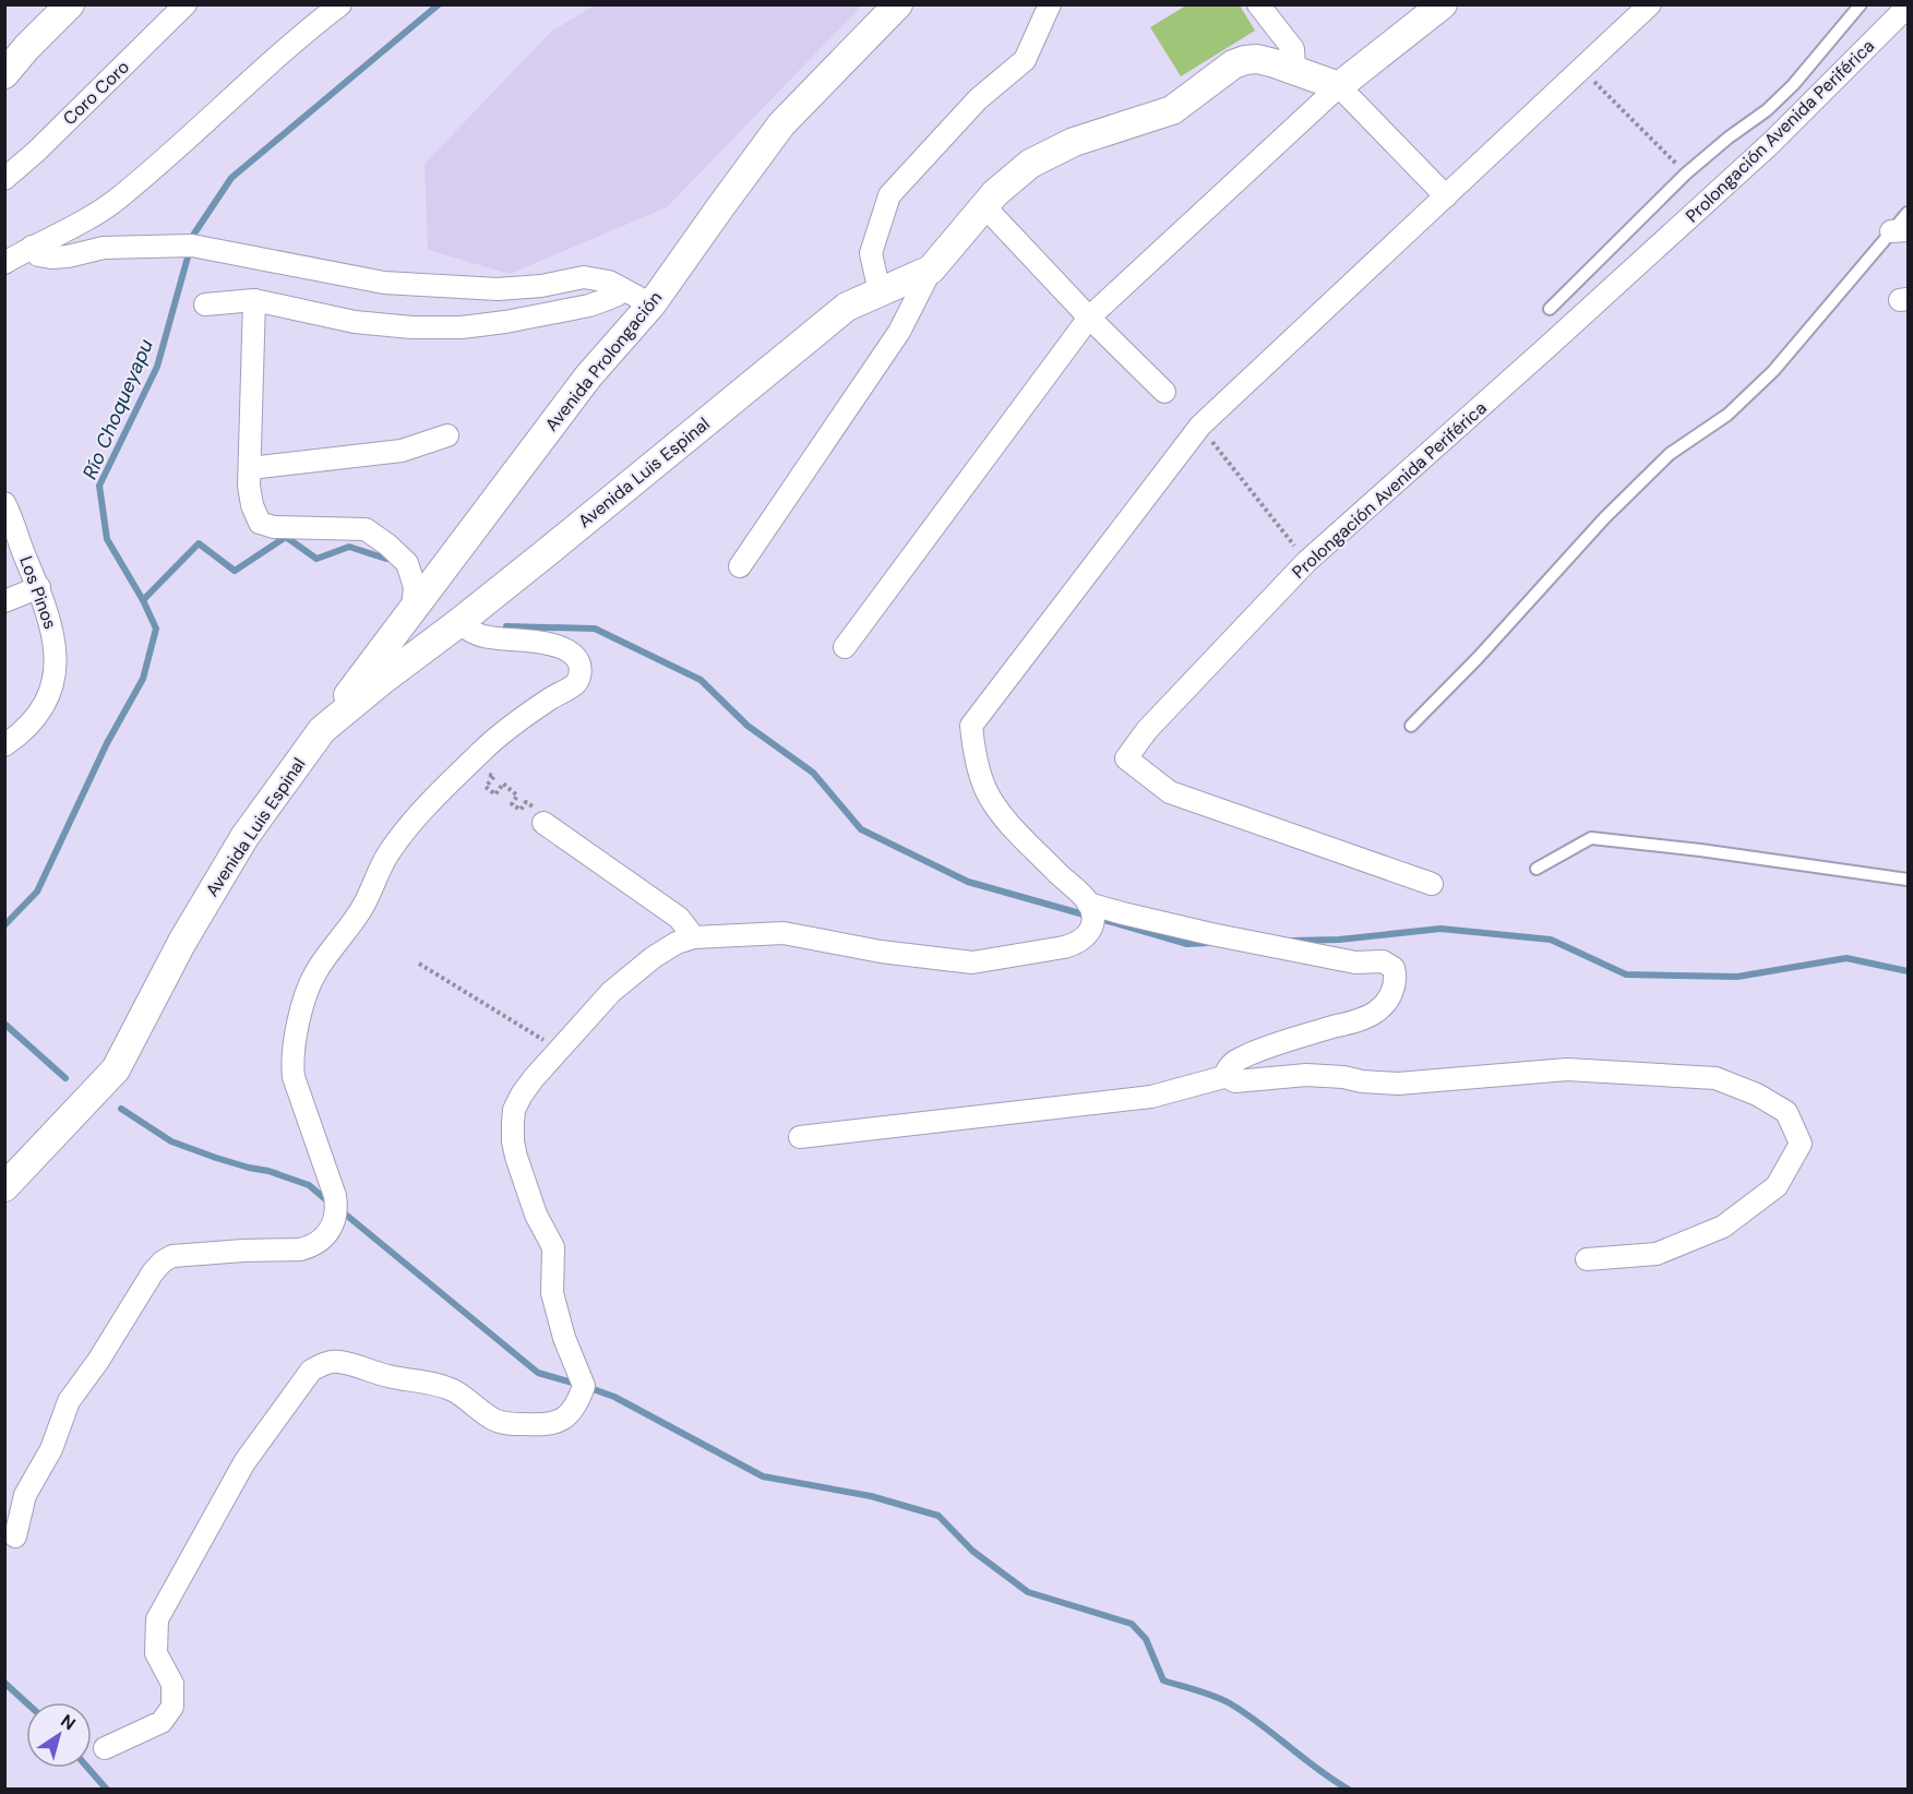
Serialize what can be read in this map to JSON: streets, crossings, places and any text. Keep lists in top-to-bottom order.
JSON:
{
  "streets": {
    "street": [
      "Coro Coro",
      "Prolongación Avenida Periférica",
      "Avenida Prolongación",
      "Avenida Luis Espinal",
      "Los Pinos"
    ]
  },
  "crossings": [
    ["Avenida Prolongación", "Avenida Luis Espinal"]
  ],
  "water": ["Río Choqueyapu"],
  "north": "top right"
}
